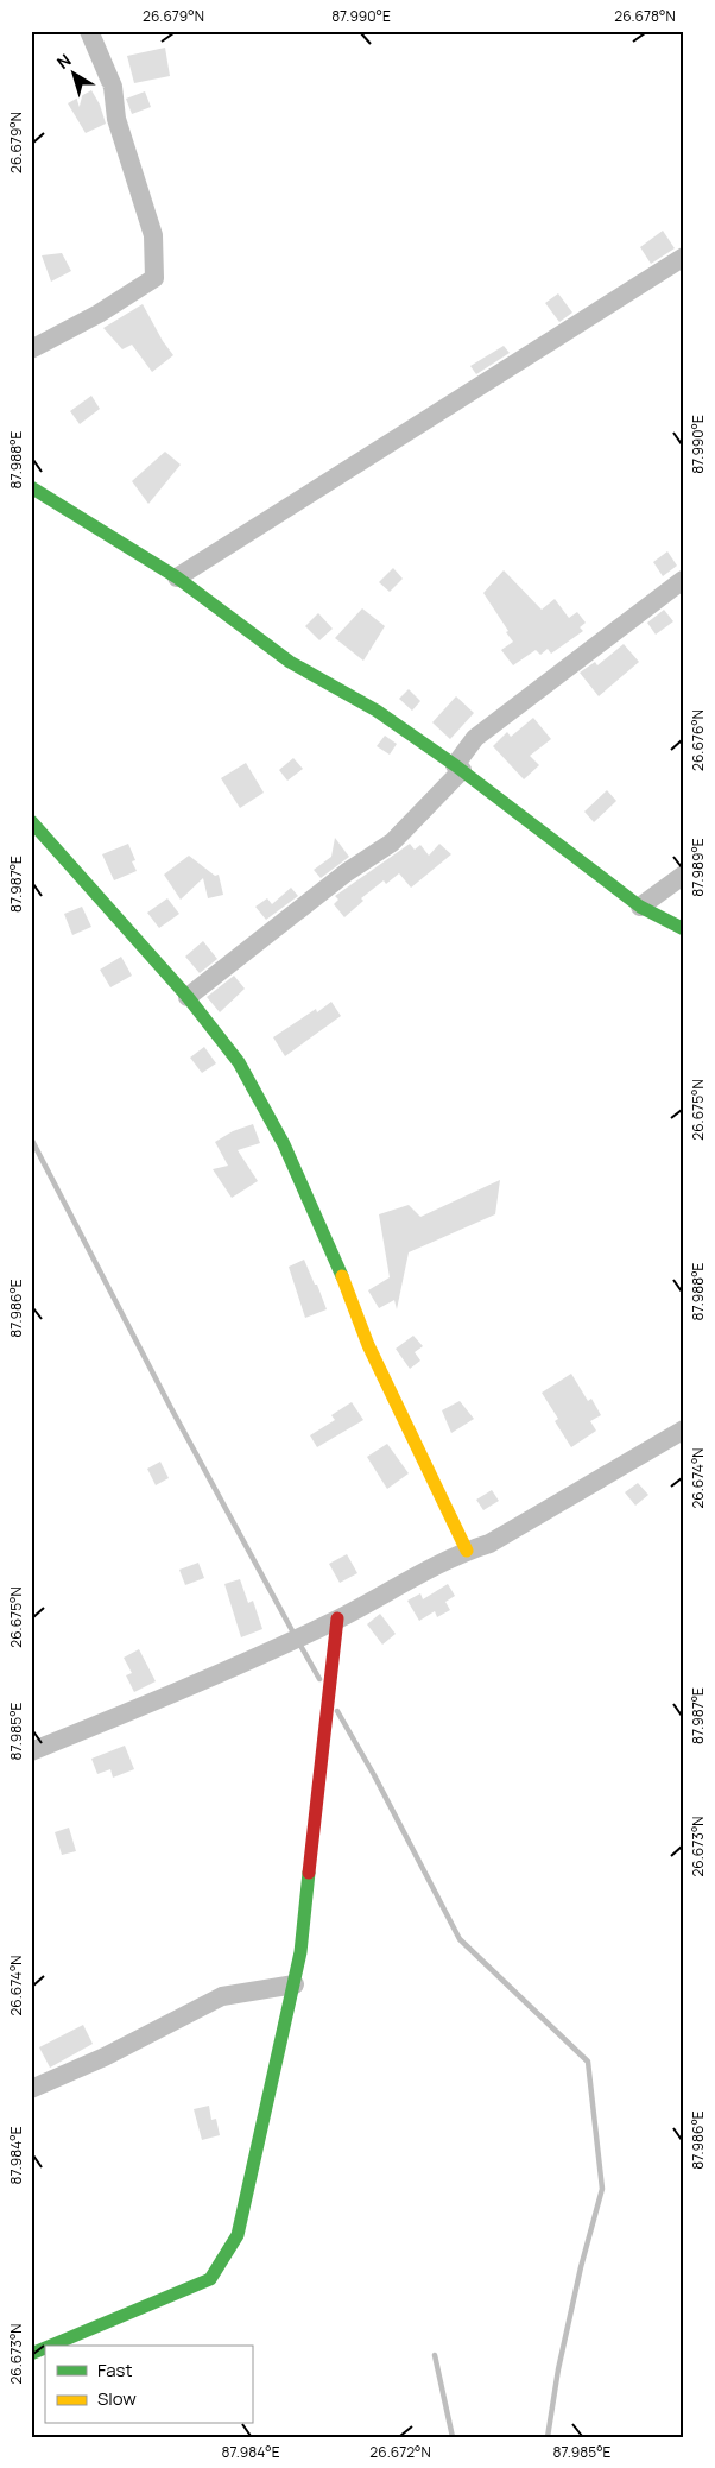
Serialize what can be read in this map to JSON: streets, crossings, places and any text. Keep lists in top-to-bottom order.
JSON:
{
  "legend": ["Fast", "Slow"],
  "north": "top left",
  "coordinates": [
    "26.679°N",
    "87.990°E",
    "26.678°N",
    "87.988°E",
    "26.676°N",
    "87.989°E",
    "87.987°E",
    "26.675°N",
    "87.986°E",
    "26.674°N",
    "87.985°E",
    "26.673°N",
    "87.984°E",
    "26.672°N"
  ]
}
